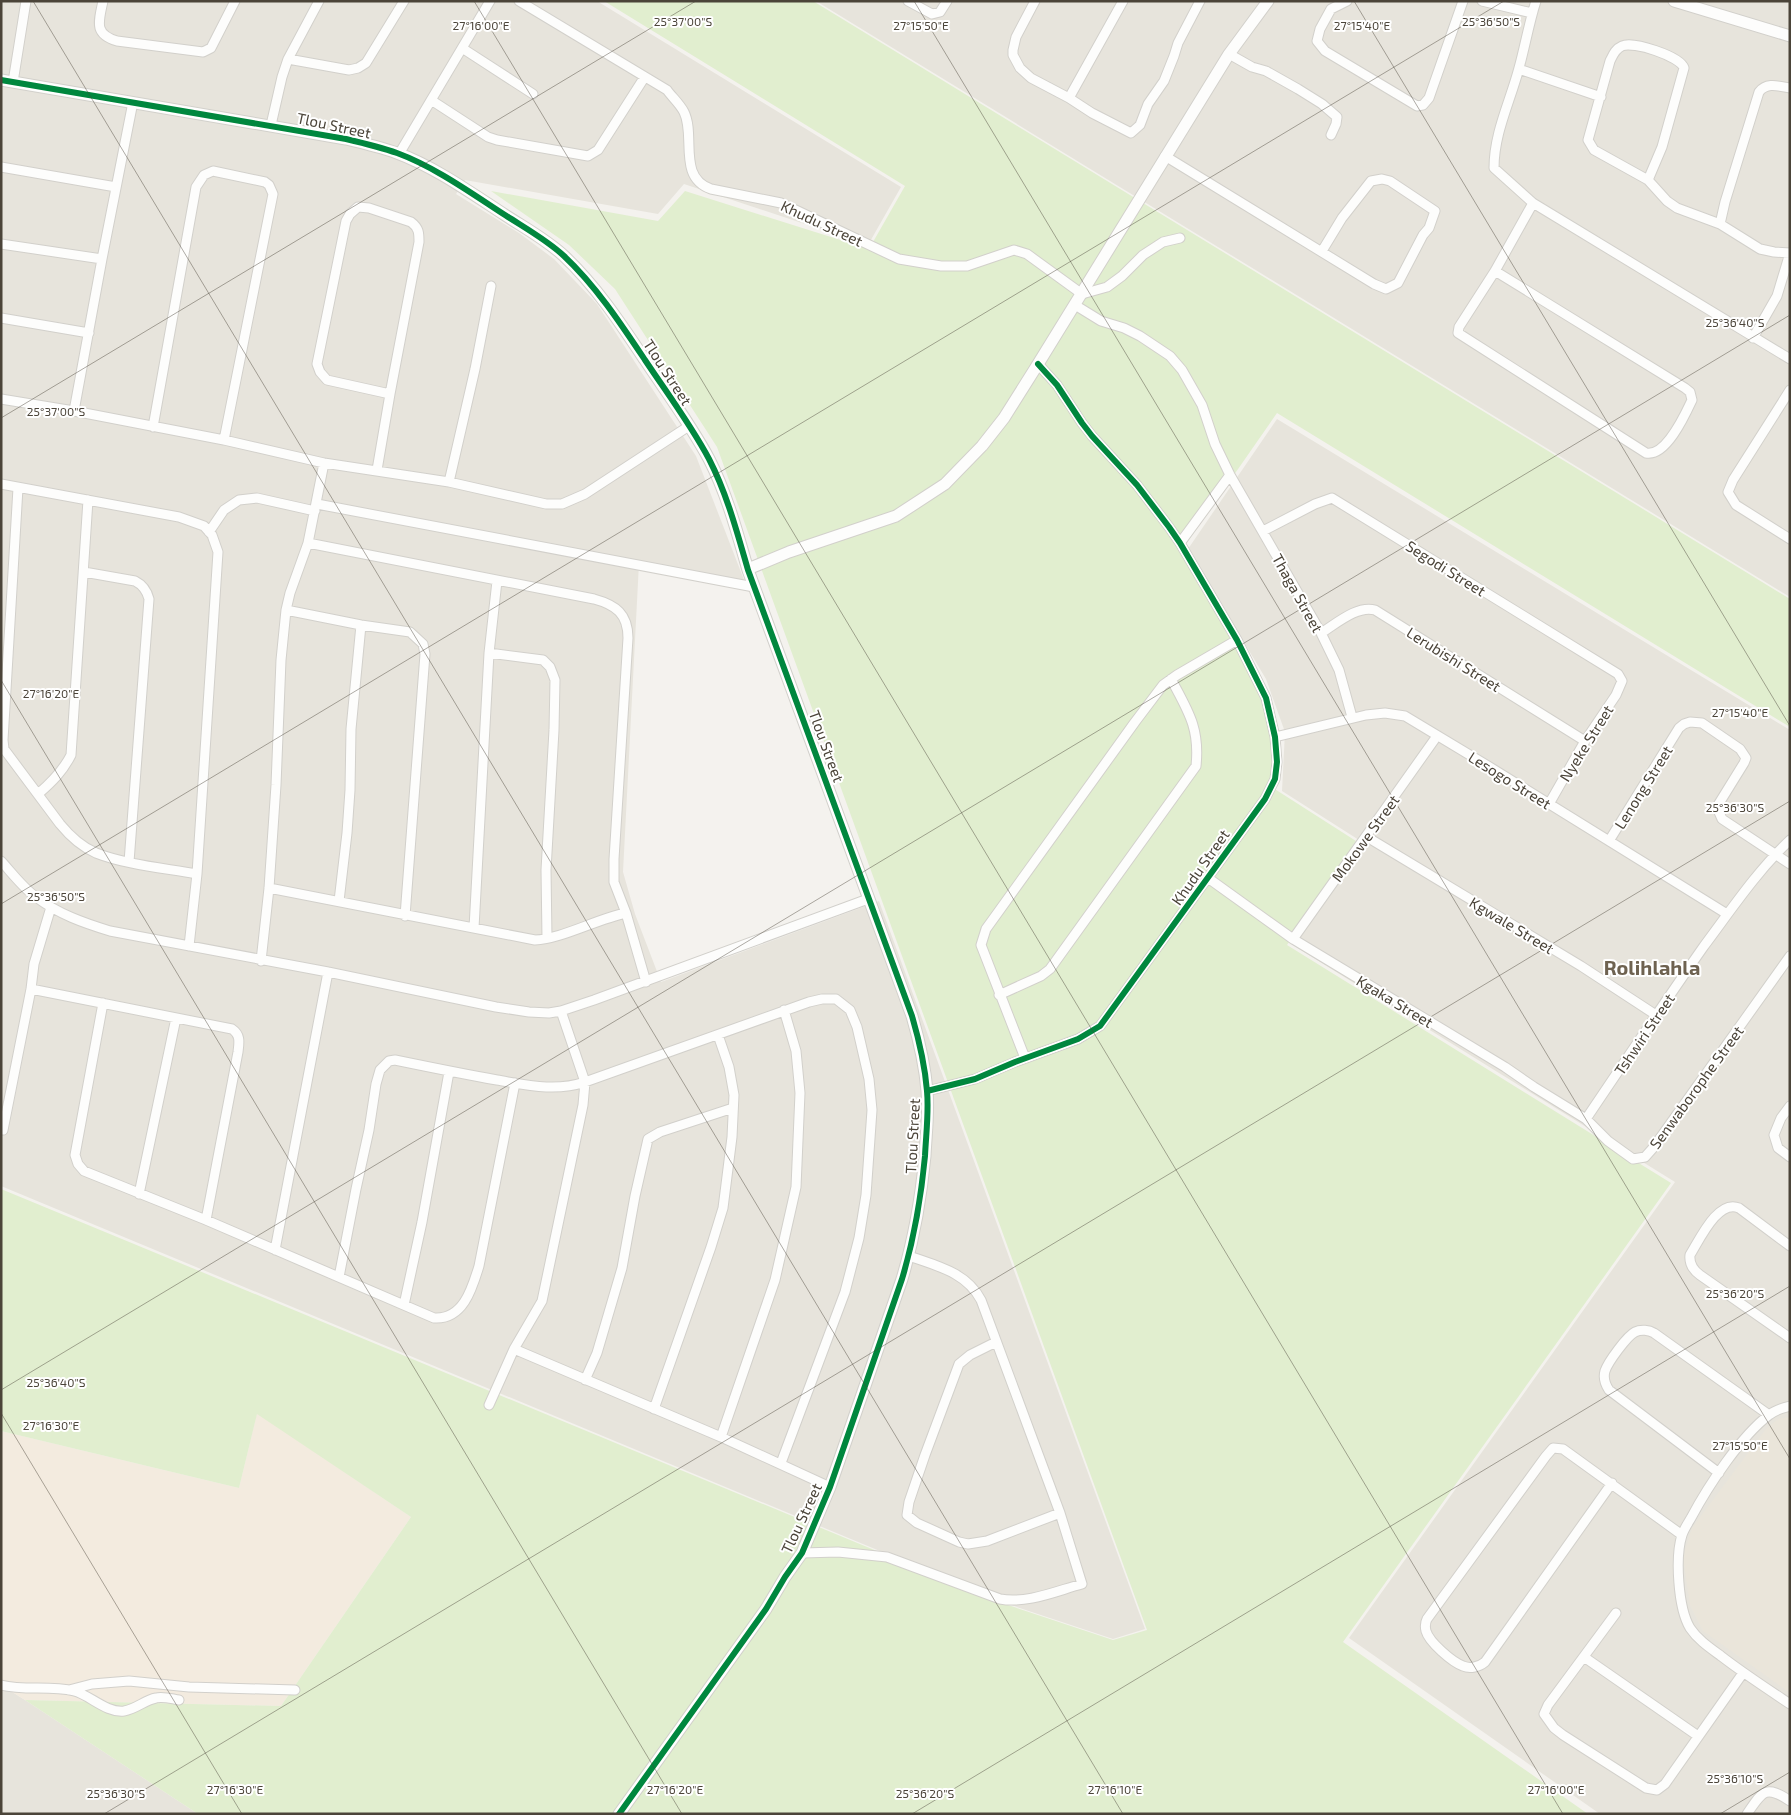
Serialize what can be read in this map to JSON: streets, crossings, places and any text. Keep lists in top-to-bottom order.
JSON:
{
  "streets": {
    "street": [
      "Tlou Street",
      "Khudu Street",
      "Segodi Street",
      "Thaga Street",
      "Lerubishi Street",
      "Nyeke Street",
      "Lesogo Street",
      "Lenong Street",
      "Mokowe Street",
      "Kgwale Street",
      "Kgaka Street",
      "Tshwiri Street",
      "Senwaborophe Street"
    ]
  },
  "crossings": [
    ["Tlou Street", "Khudu Street"],
    ["Khudu Street", "Lesogo Street"],
    ["Khudu Street", "Kgaka Street"],
    ["Segodi Street", "Thaga Street"],
    ["Segodi Street", "Nyeke Street"],
    ["Thaga Street", "Lerubishi Street"],
    ["Thaga Street", "Lesogo Street"],
    ["Lerubishi Street", "Nyeke Street"],
    ["Nyeke Street", "Lesogo Street"],
    ["Lesogo Street", "Lenong Street"],
    ["Lesogo Street", "Mokowe Street"],
    ["Lesogo Street", "Tshwiri Street"],
    ["Lenong Street", "Tshwiri Street"],
    ["Mokowe Street", "Kgwale Street"],
    ["Mokowe Street", "Kgaka Street"],
    ["Kgwale Street", "Tshwiri Street"],
    ["Kgaka Street", "Tshwiri Street"],
    ["Kgaka Street", "Senwaborophe Street"],
    ["Tshwiri Street", "Senwaborophe Street"]
  ],
  "districts": ["Rolihlahla"],
  "coordinates": [
    "25°37'00\"S",
    "25°36'50\"S",
    "27°16'00\"E",
    "27°15'50\"E",
    "27°15'40\"E",
    "25°36'40\"S",
    "27°16'20\"E",
    "25°36'30\"S",
    "25°36'20\"S",
    "27°16'30\"E",
    "25°36'10\"S",
    "27°16'10\"E"
  ]
}
